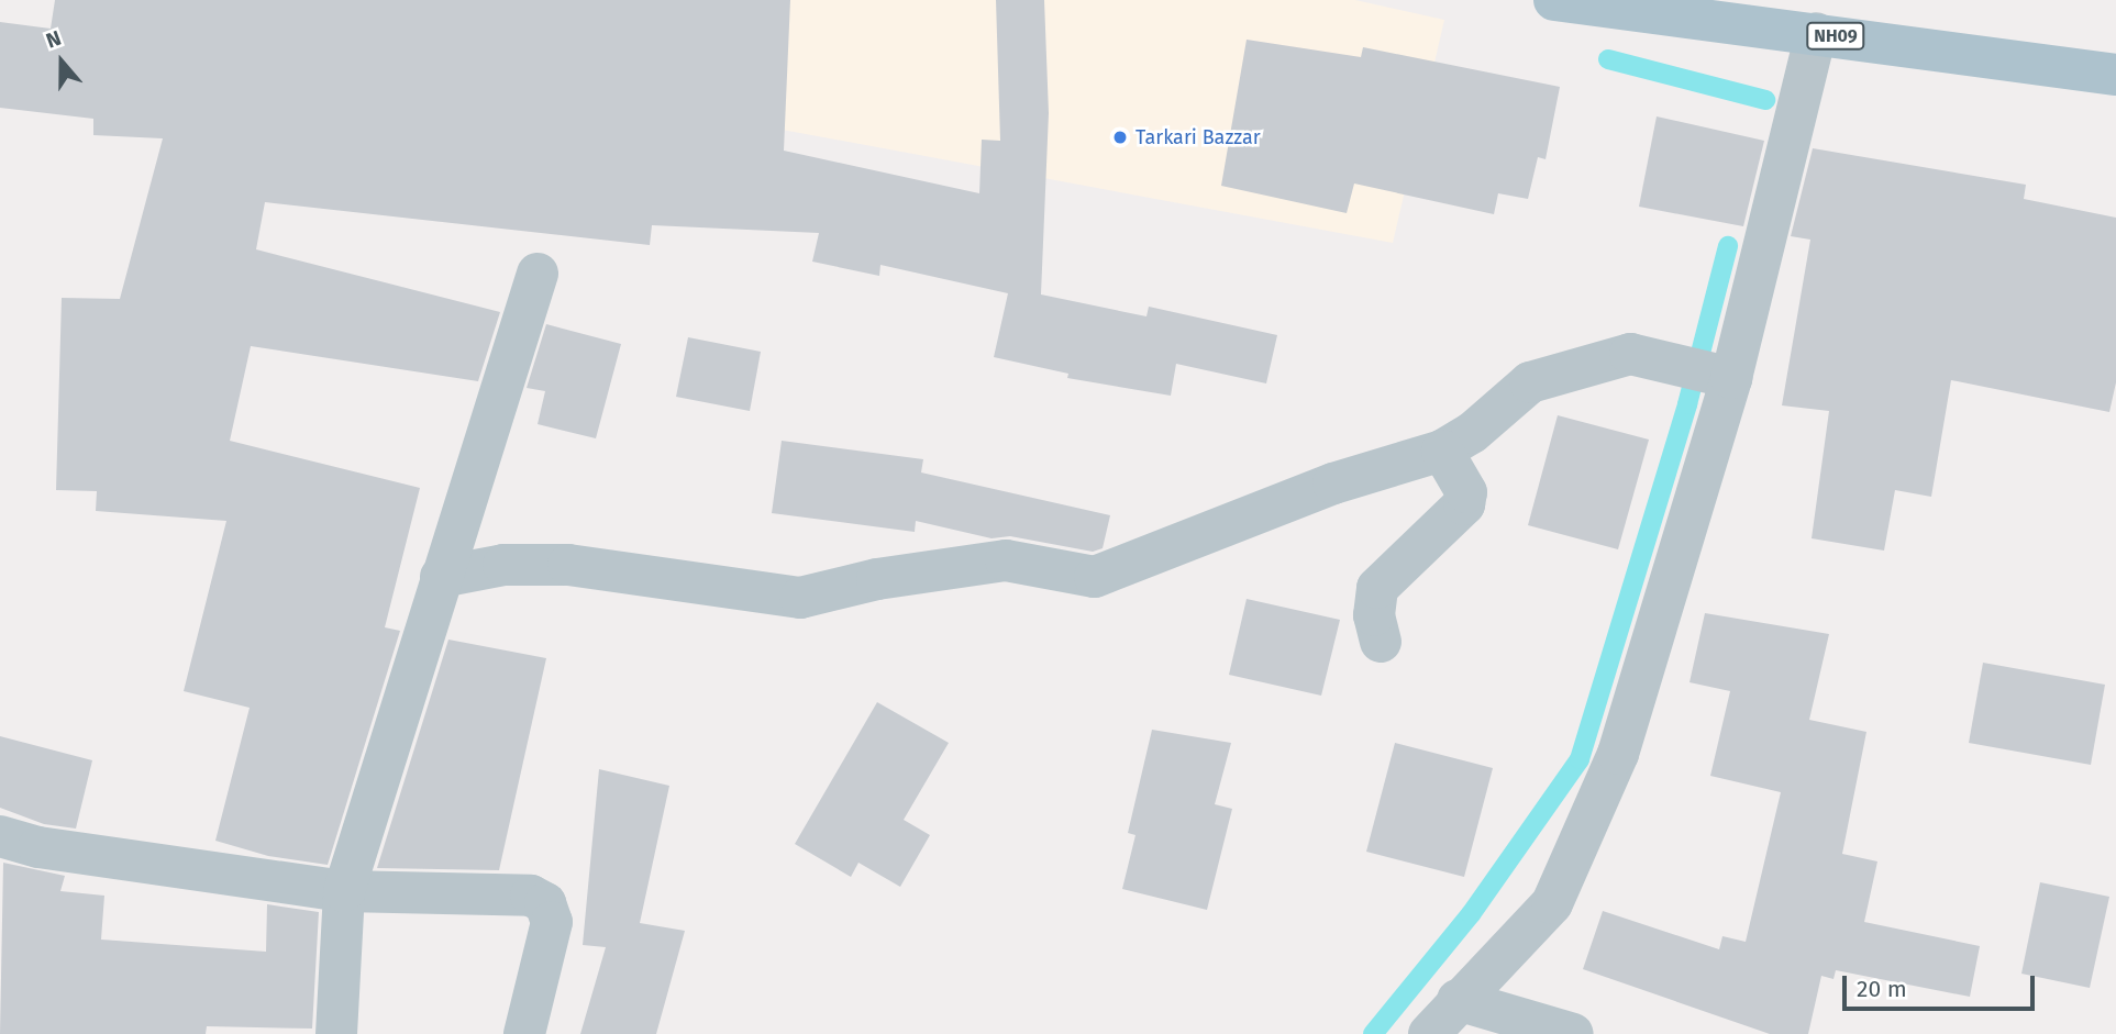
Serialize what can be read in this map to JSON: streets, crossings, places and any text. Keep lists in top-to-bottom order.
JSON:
{
  "streets": {
    "main road": ["NH09"]
  },
  "places": ["Tarkari Bazzar"],
  "scale_bar": "20 m",
  "north": "top"
}
